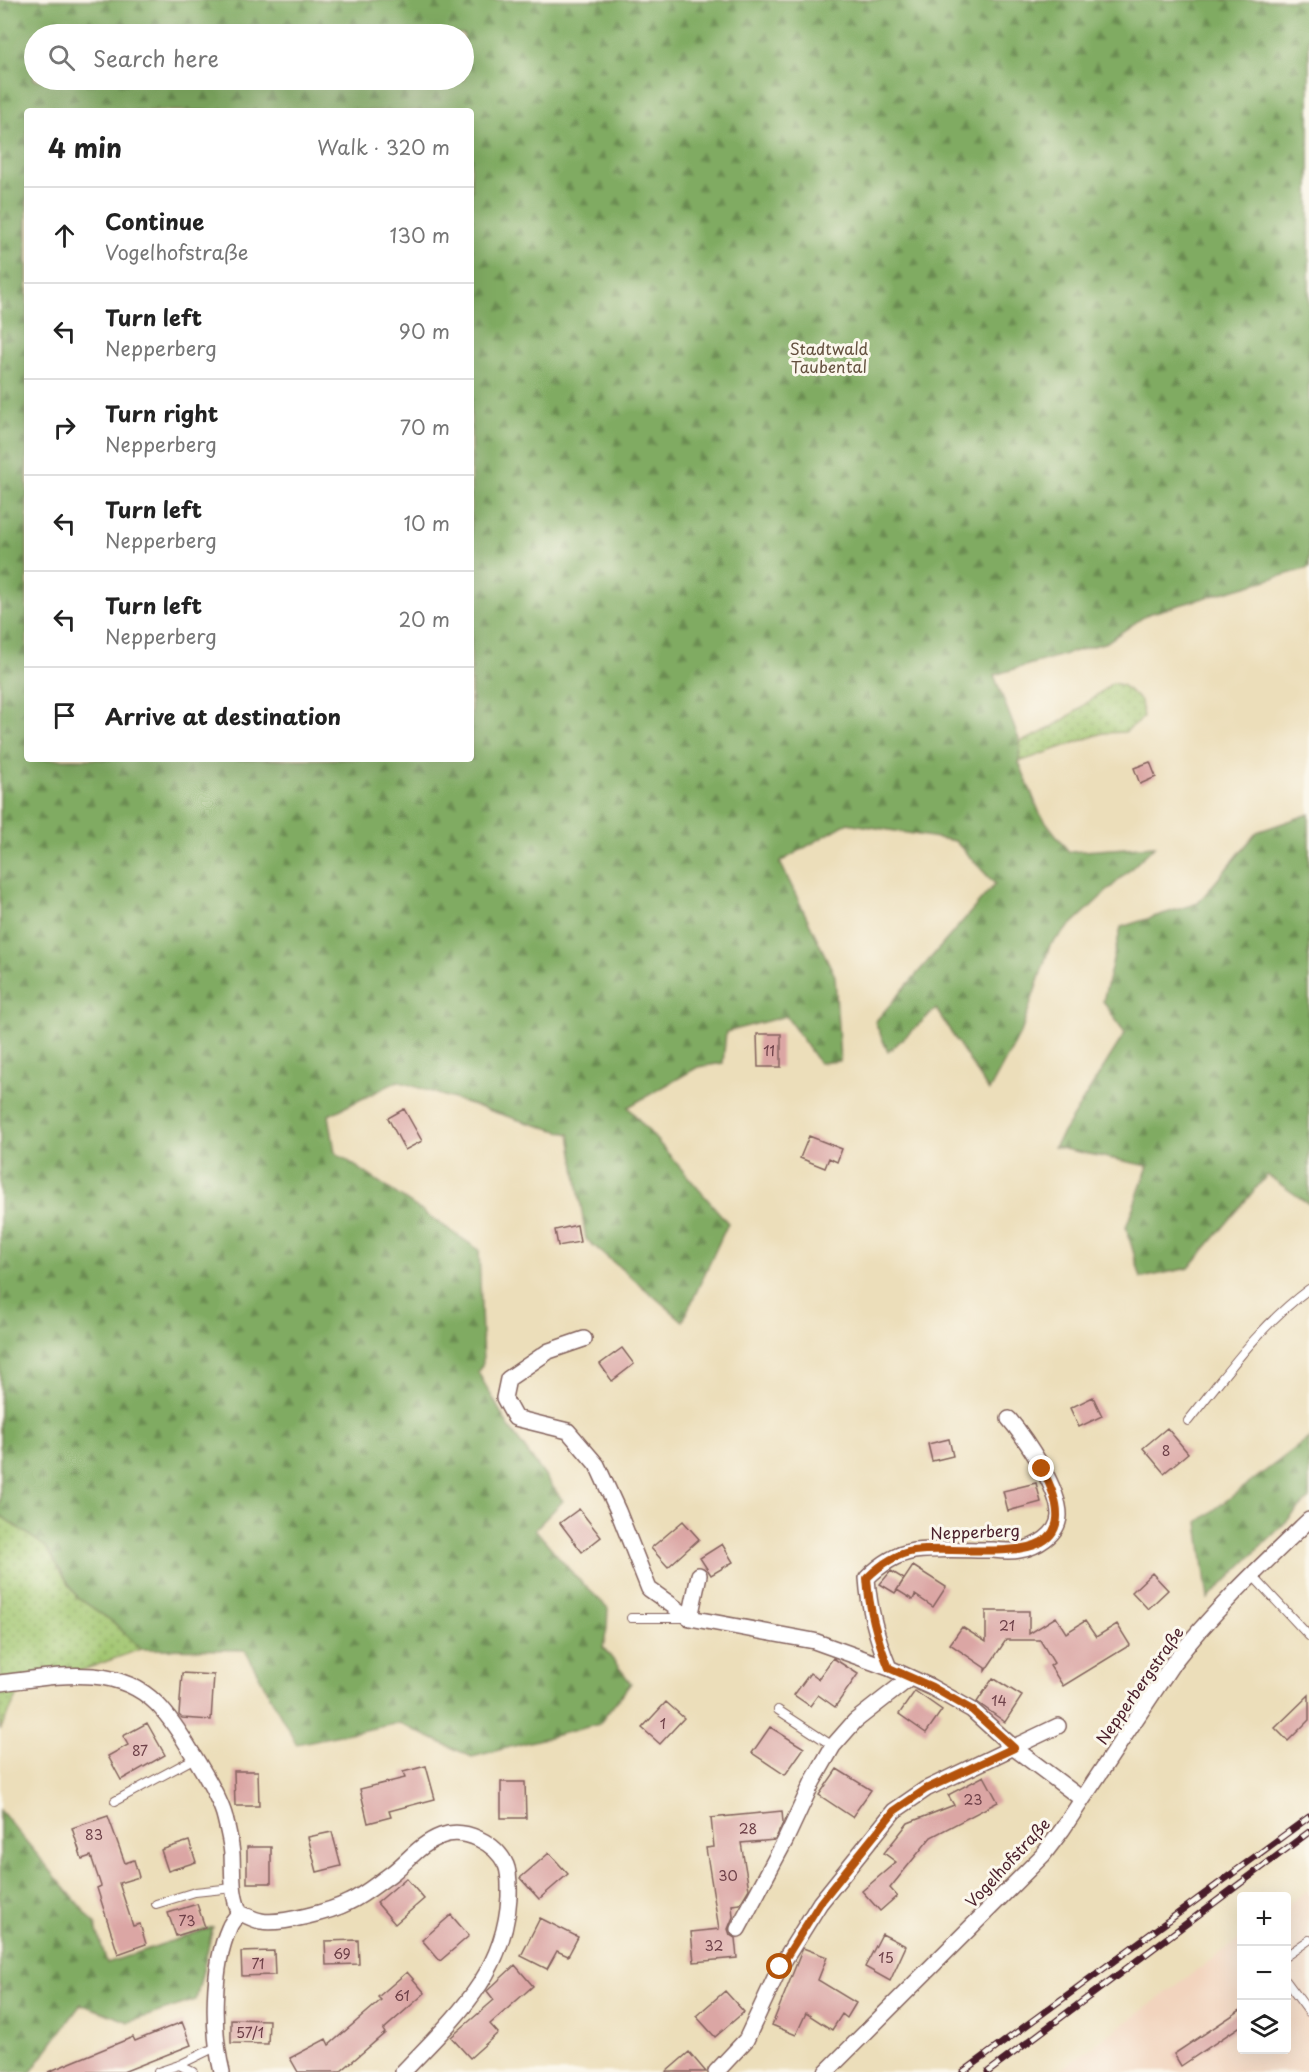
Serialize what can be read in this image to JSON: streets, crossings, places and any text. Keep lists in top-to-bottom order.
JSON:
{
  "streets": {
    "street": ["Nepperberg", "Nepperbergstraße", "Vogelhofstraße"]
  },
  "crossings": [
    ["Nepperbergstraße", "Vogelhofstraße"]
  ],
  "parks": ["Stadtwald Taubental"],
  "house_numbers": [
    "11",
    "8",
    "21",
    "14",
    "1",
    "87",
    "23",
    "28",
    "83",
    "30",
    "73",
    "32",
    "69",
    "15",
    "71",
    "61",
    "57/1"
  ],
  "page": {
    "search": "Search here",
    "heading": ["4 min", "Walk · 320 m"],
    "list": [
      ["Continue", "Vogelhofstraße", "130 m"],
      ["Turn left", "Nepperberg", "90 m"],
      ["Turn right", "Nepperberg", "70 m"],
      ["Turn left", "Nepperberg", "10 m"],
      ["Turn left", "Nepperberg", "20 m"],
      "Arrive at destination"
    ],
    "map_buttons": ["+", "−"]
  }
}
